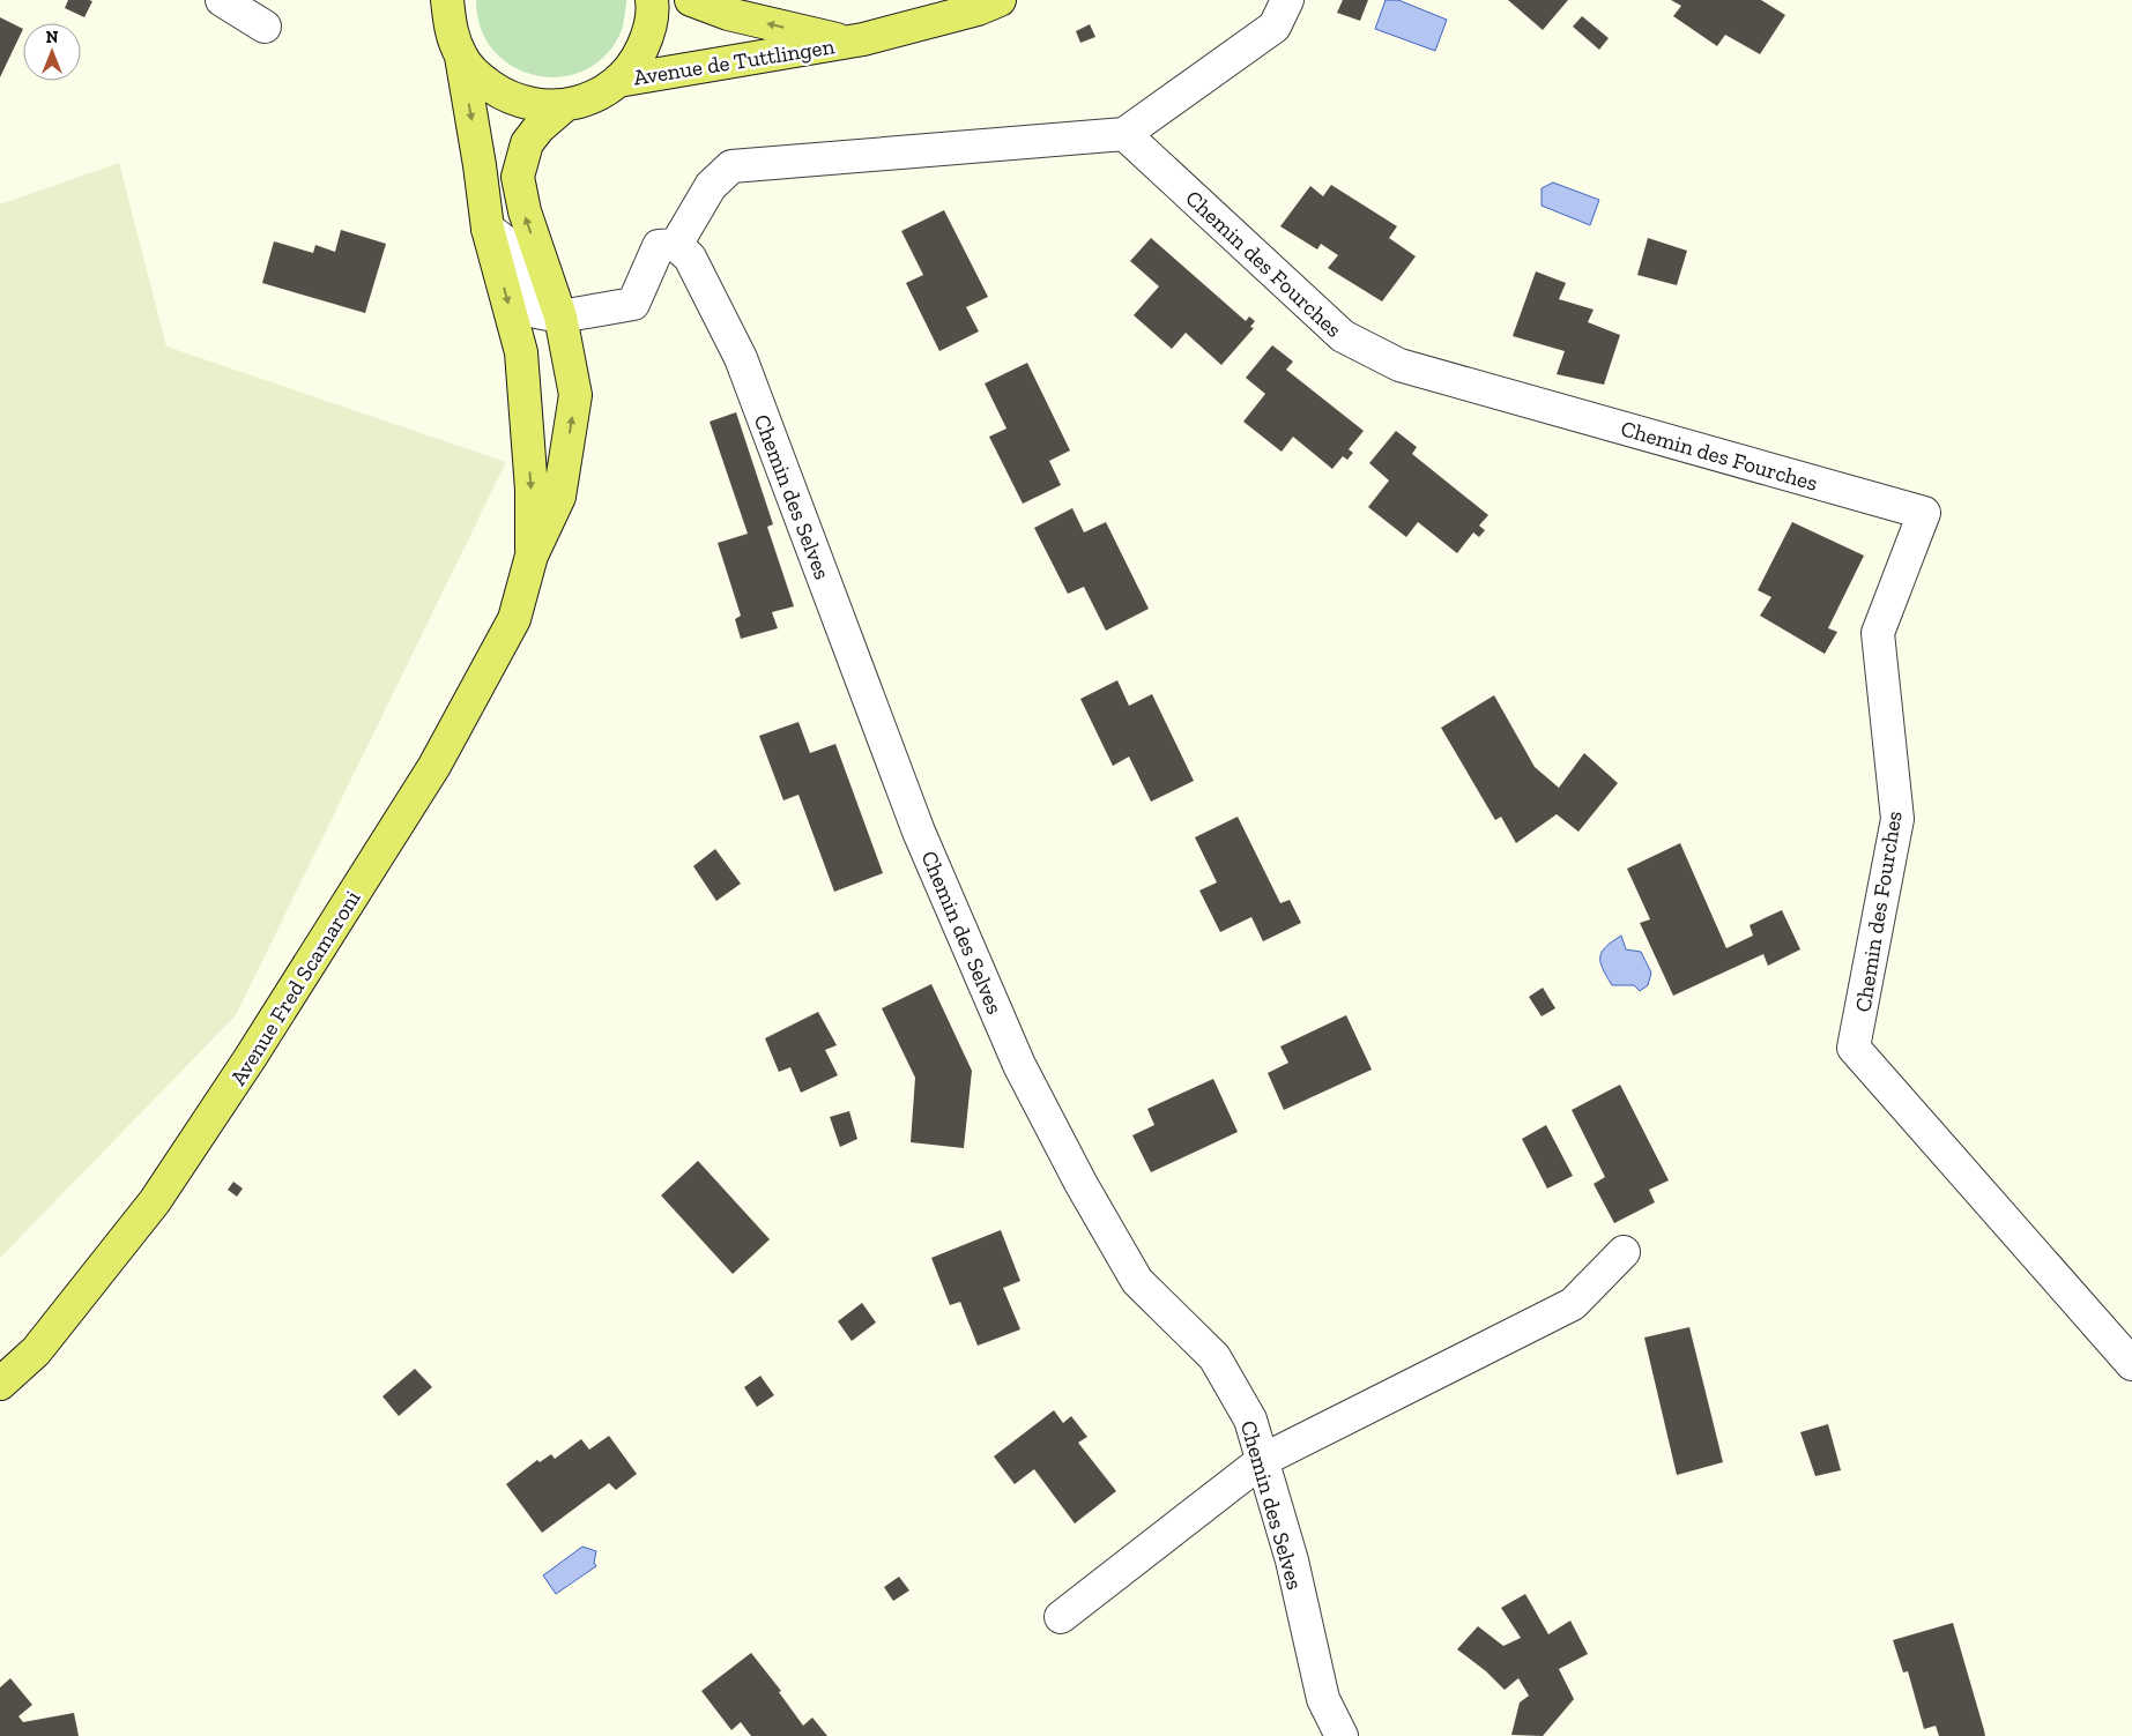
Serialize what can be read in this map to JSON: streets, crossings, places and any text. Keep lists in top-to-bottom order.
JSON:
{
  "streets": {
    "main road": ["Avenue de Tuttlingen", "Avenue Fred Scamaroni"],
    "street": ["Chemin des Fourches", "Chemin des Selves"]
  },
  "north": "top"
}
